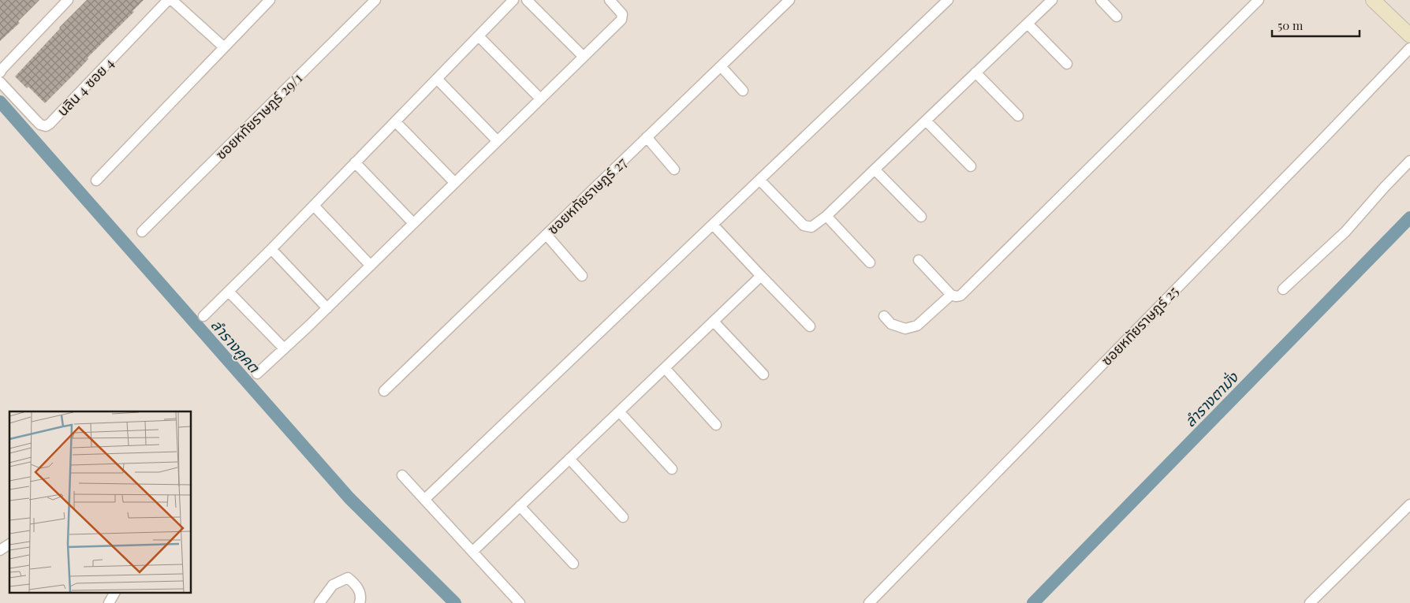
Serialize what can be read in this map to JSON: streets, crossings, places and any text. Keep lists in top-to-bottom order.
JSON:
{
  "streets": {
    "street": [
      "นลิน 4 ซอย 4",
      "ซอยหทัยราษฎร์ 29/1",
      "ซอยหทัยราษฎร์ 27",
      "ซอยหทัยราษฎร์ 25"
    ]
  },
  "water": ["ลำรางคูคต", "ลำรางตามั่ง"],
  "scale_bar": "50 m"
}
